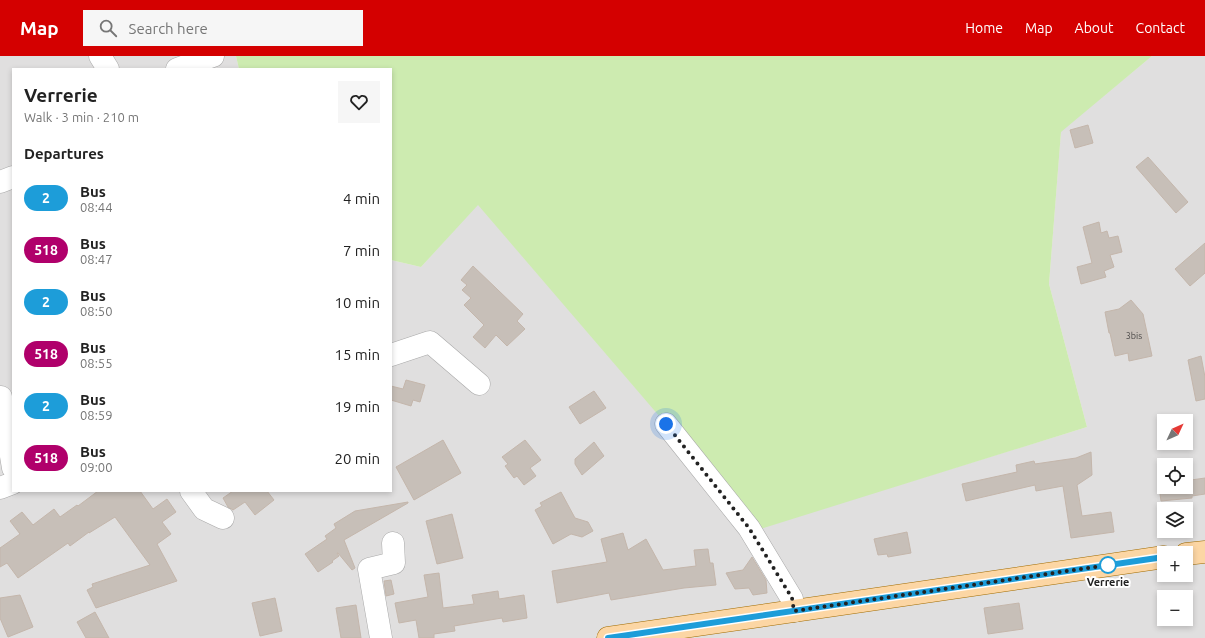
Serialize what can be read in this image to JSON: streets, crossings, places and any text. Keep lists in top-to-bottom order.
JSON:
{
  "places": ["Verrerie"],
  "lines": ["bus line 2"],
  "house_numbers": ["3bis"],
  "north": "top right",
  "page": {
    "header": "Map",
    "search": "Search here",
    "nav": [
      "Home",
      "Map",
      "About",
      "Contact"
    ],
    "heading": [
      ["Verrerie", "Walk · 3 min · 210 m"],
      "Departures"
    ],
    "list": [
      {
        "mark": "2",
        "name": "Bus",
        "note": "08:44",
        "value": "4 min"
      },
      {
        "mark": "518",
        "name": "Bus",
        "note": "08:47",
        "value": "7 min"
      },
      {
        "mark": "2",
        "name": "Bus",
        "note": "08:50",
        "value": "10 min"
      },
      {
        "mark": "518",
        "name": "Bus",
        "note": "08:55",
        "value": "15 min"
      },
      {
        "mark": "2",
        "name": "Bus",
        "note": "08:59",
        "value": "19 min"
      },
      {
        "mark": "518",
        "name": "Bus",
        "note": "09:00",
        "value": "20 min"
      }
    ],
    "map_buttons": ["+", "−"]
  }
}
